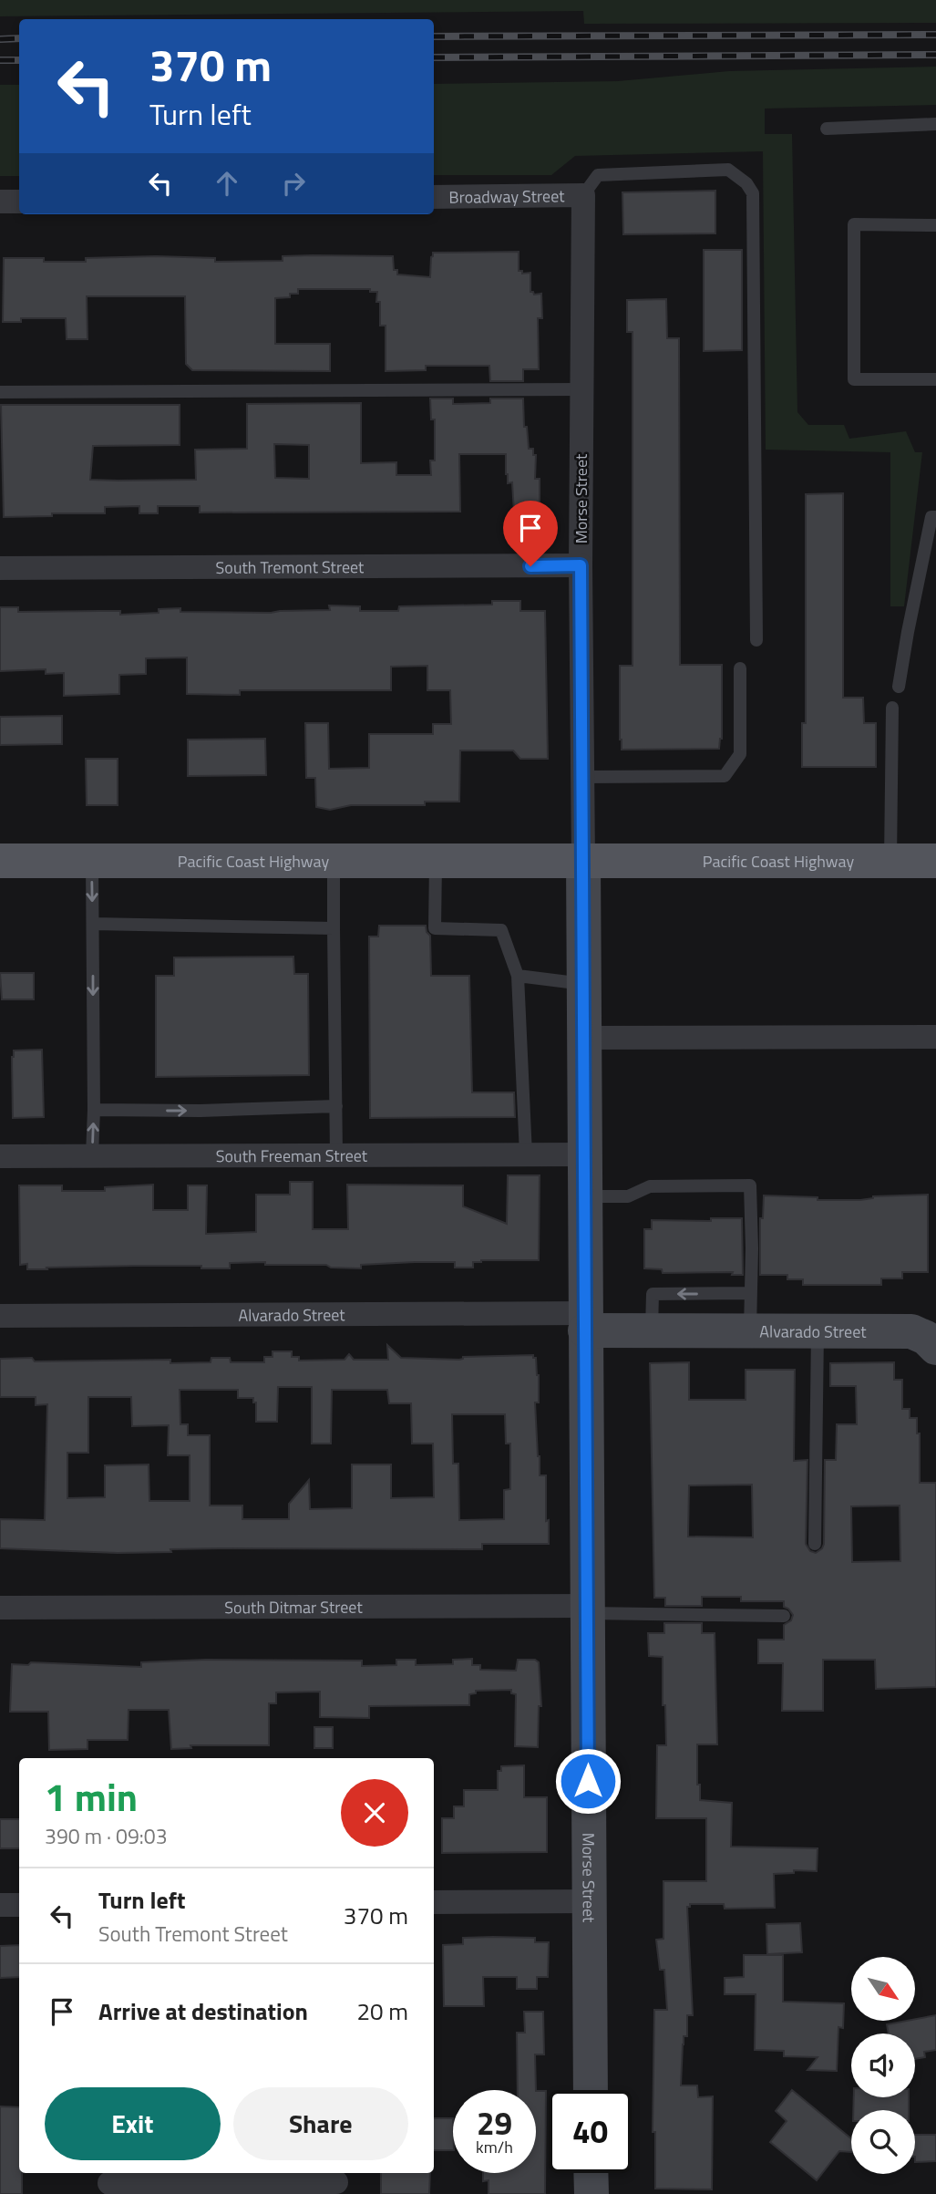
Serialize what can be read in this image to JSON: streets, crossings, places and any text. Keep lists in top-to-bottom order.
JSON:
{
  "streets": {
    "main road": ["Pacific Coast Highway"],
    "street": [
      "Broadway Street",
      "Morse Street",
      "South Tremont Street",
      "South Freeman Street",
      "Alvarado Street",
      "South Ditmar Street"
    ]
  },
  "crossings": [
    ["Broadway Street", "Morse Street"],
    ["Morse Street", "South Tremont Street"],
    ["Morse Street", "Pacific Coast Highway"],
    ["Morse Street", "South Freeman Street"],
    ["Morse Street", "Alvarado Street"],
    ["Morse Street", "South Ditmar Street"]
  ],
  "north": "bottom right",
  "page": {
    "turn": ["370 m", "Turn left"],
    "heading": ["1 min", "390 m · 09:03"],
    "list": [
      {
        "name": "Turn left",
        "note": "South Tremont Street",
        "value": "370 m"
      },
      {
        "name": "Arrive at destination",
        "value": "20 m"
      }
    ],
    "buttons": ["Exit", "Share"],
    "speed": "29 km/h",
    "limit": "40"
  }
}
